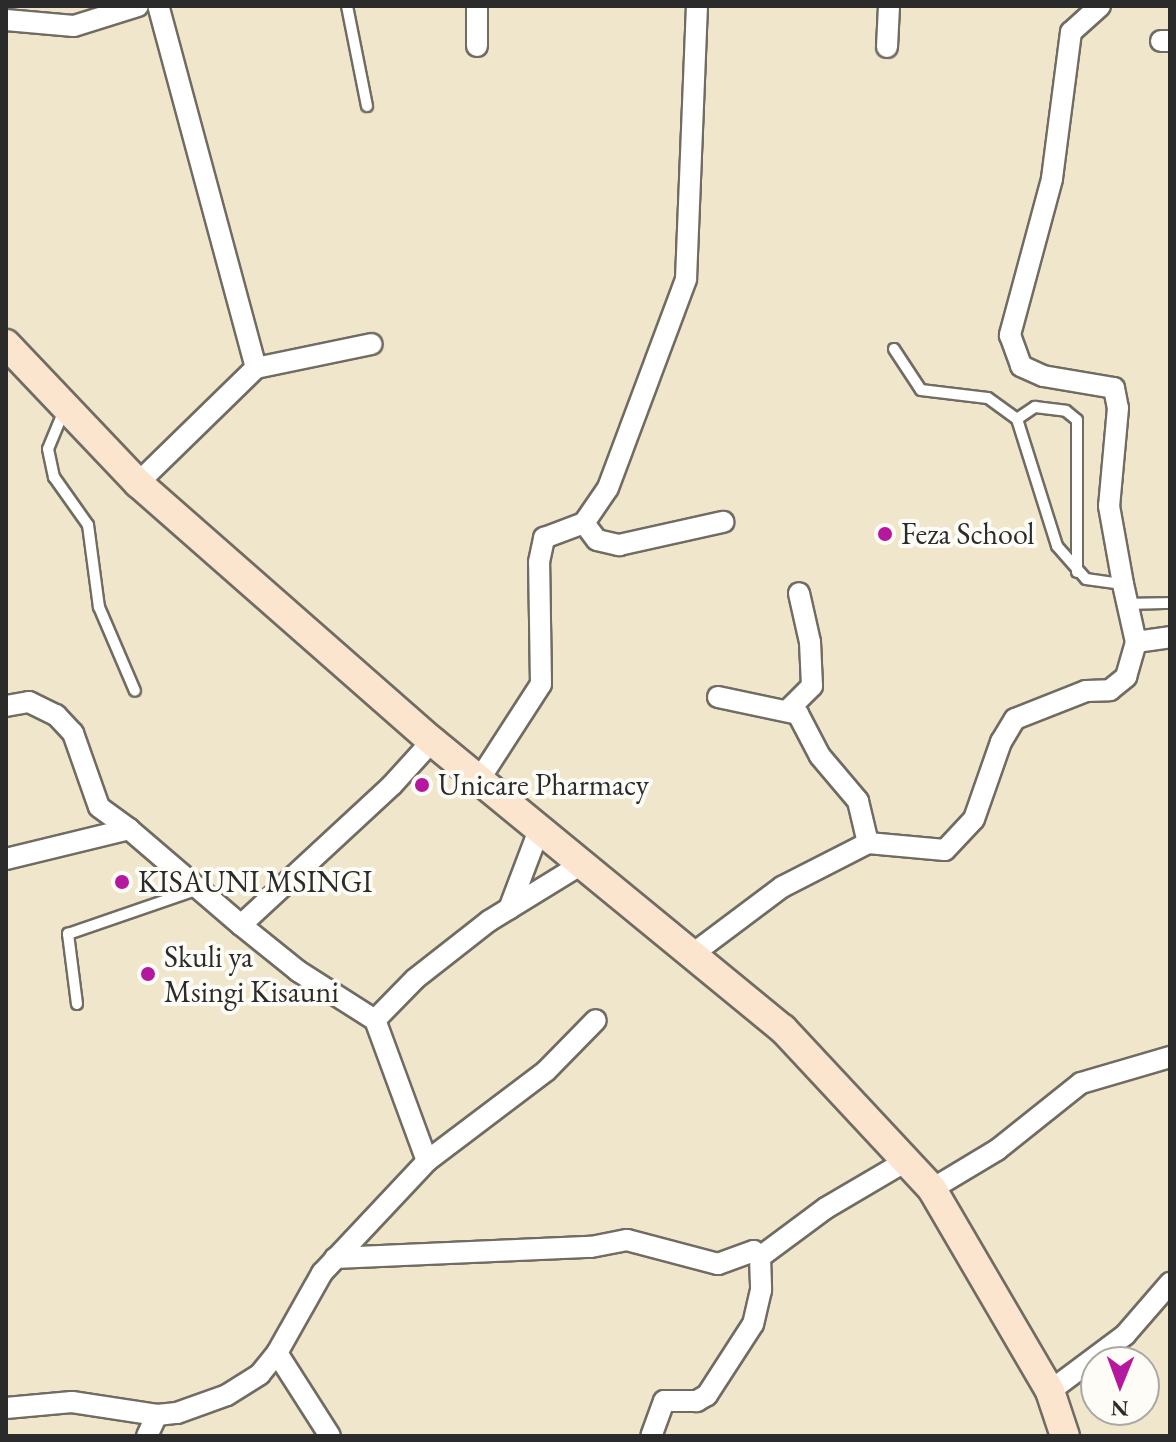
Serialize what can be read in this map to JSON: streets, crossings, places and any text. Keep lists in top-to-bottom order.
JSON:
{
  "places": [
    "Feza School",
    "Unicare Pharmacy",
    "KISAUNI MSINGI",
    "Skuli ya Msingi Kisauni"
  ],
  "north": "bottom"
}
